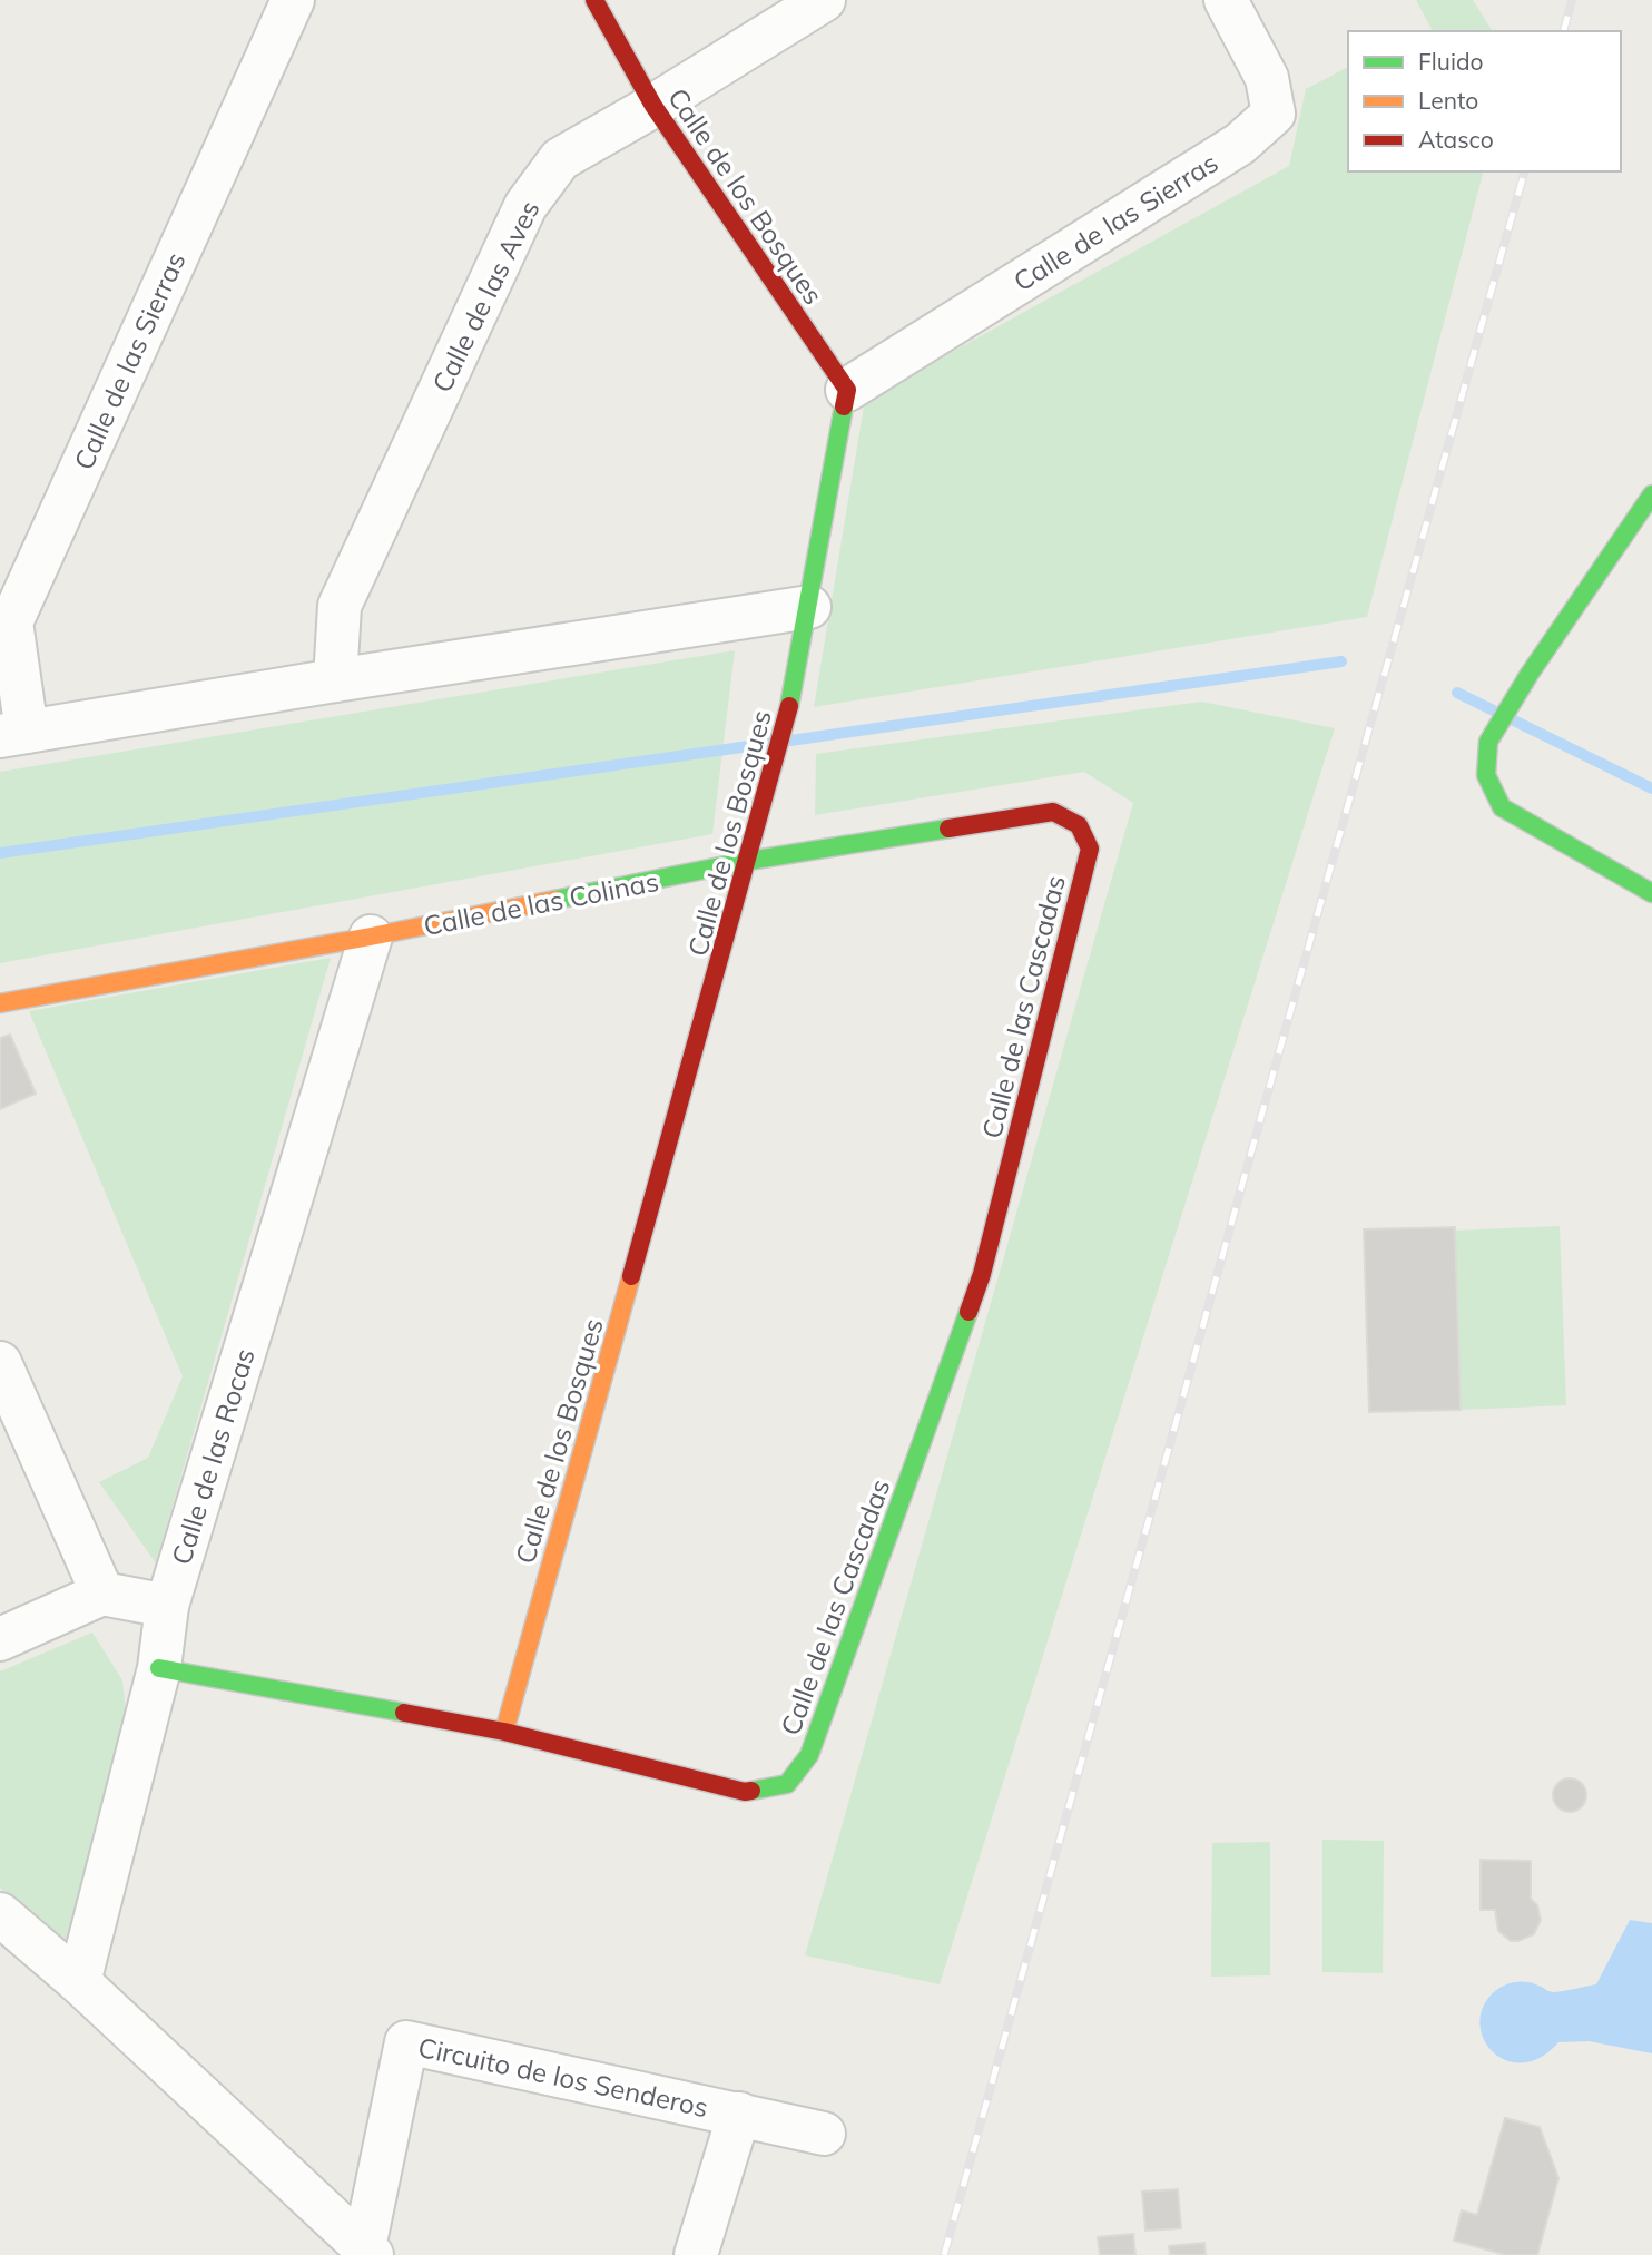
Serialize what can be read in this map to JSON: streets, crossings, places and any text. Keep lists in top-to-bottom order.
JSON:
{
  "streets": {
    "street": [
      "Calle de los Bosques",
      "Calle de las Sierras",
      "Calle de las Aves",
      "Calle de las Colinas",
      "Calle de las Cascadas",
      "Calle de las Rocas",
      "Circuito de los Senderos"
    ]
  },
  "crossings": [
    ["Calle de los Bosques", "Calle de las Sierras"],
    ["Calle de los Bosques", "Calle de las Aves"],
    ["Calle de los Bosques", "Calle de las Colinas"],
    ["Calle de los Bosques", "Calle de las Cascadas"],
    ["Calle de las Colinas", "Calle de las Cascadas"],
    ["Calle de las Colinas", "Calle de las Rocas"],
    ["Calle de las Cascadas", "Calle de las Rocas"],
    ["Calle de las Rocas", "Circuito de los Senderos"]
  ],
  "legend": ["Fluido", "Lento", "Atasco"]
}
